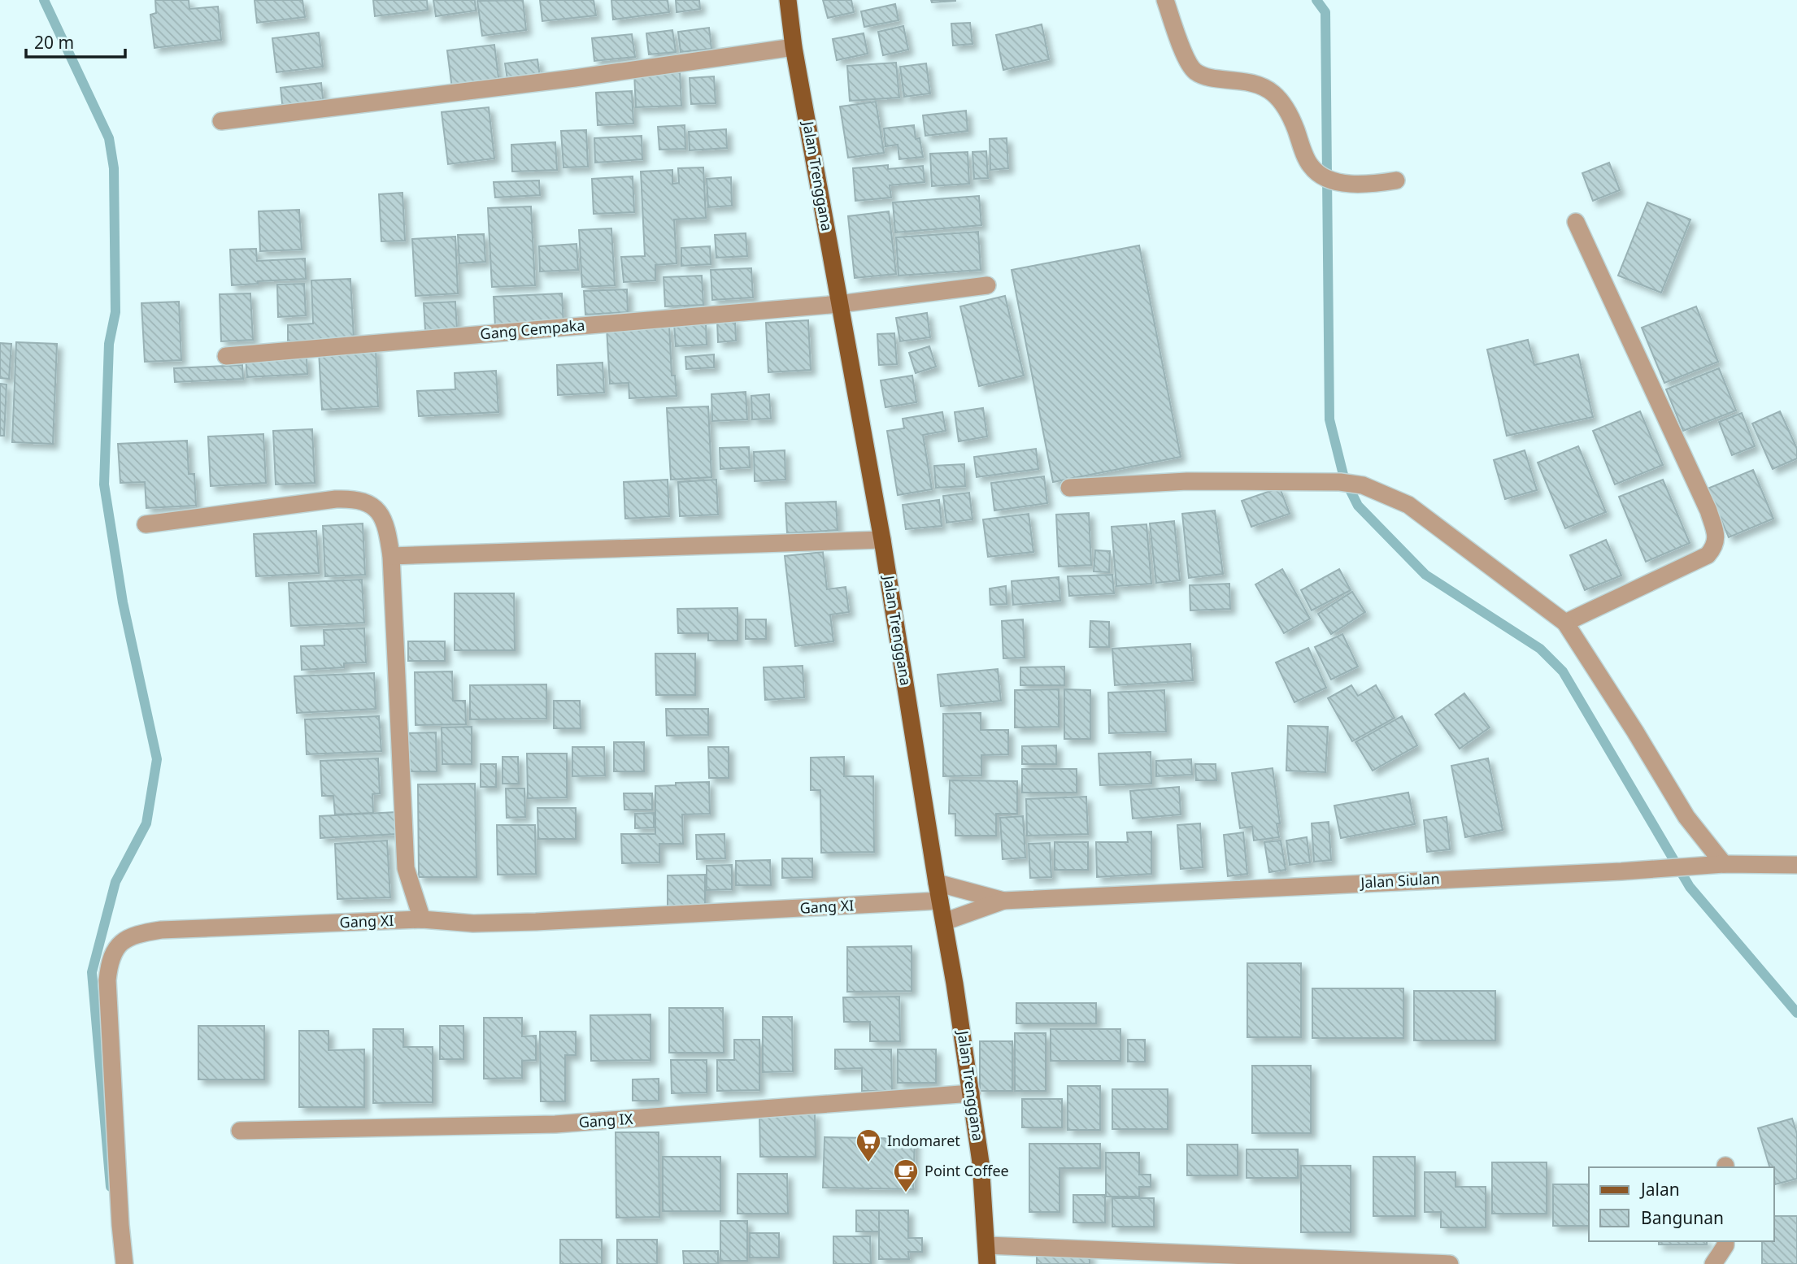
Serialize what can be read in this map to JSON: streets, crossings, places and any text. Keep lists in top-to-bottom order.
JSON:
{
  "streets": {
    "main road": ["Jalan Trenggana"],
    "street": [
      "Gang Cempaka",
      "Jalan Siulan",
      "Gang XI",
      "Gang IX"
    ]
  },
  "crossings": [
    ["Jalan Trenggana", "Gang Cempaka"],
    ["Jalan Trenggana", "Jalan Siulan"],
    ["Jalan Trenggana", "Gang XI"],
    ["Jalan Trenggana", "Gang IX"]
  ],
  "places": {
    "supermarket": ["Indomaret"],
    "cafe": ["Point Coffee"]
  },
  "legend": ["Jalan", "Bangunan"],
  "scale_bar": "20 m"
}
